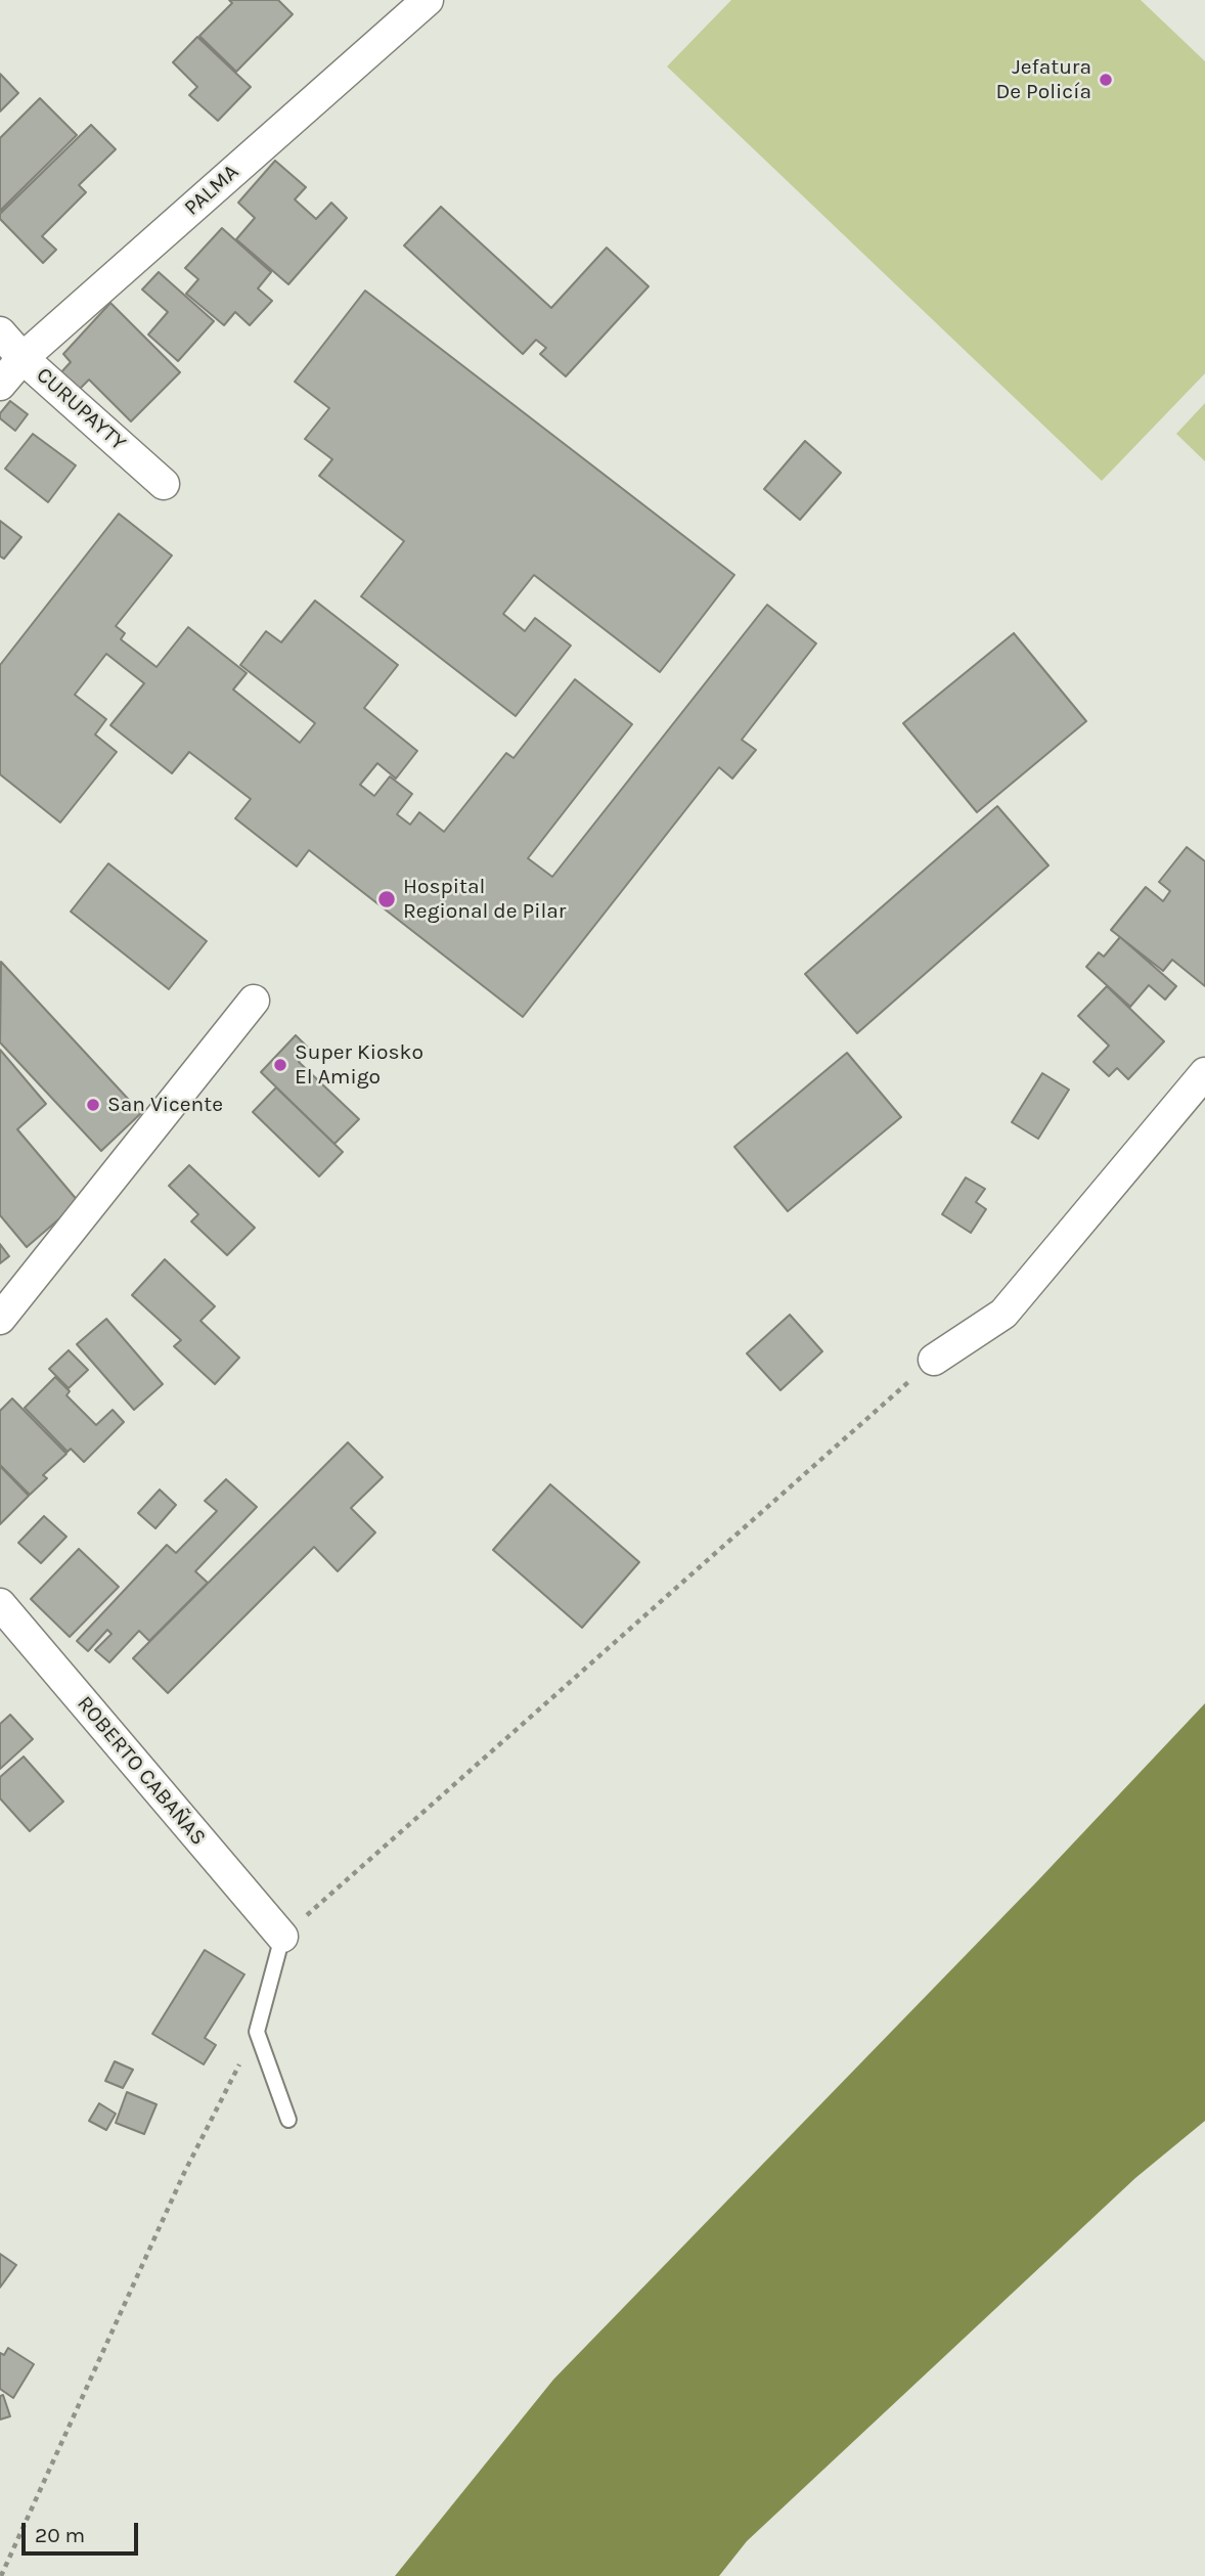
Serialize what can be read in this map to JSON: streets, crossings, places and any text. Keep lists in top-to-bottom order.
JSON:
{
  "streets": {
    "street": ["PALMA", "CURUPAYTY", "ROBERTO CABAÑAS"]
  },
  "crossings": [
    ["PALMA", "CURUPAYTY"]
  ],
  "places": [
    "Jefatura De Policía",
    "Hospital Regional de Pilar",
    "Super Kiosko El Amigo",
    "San Vicente"
  ],
  "scale_bar": "20 m"
}
